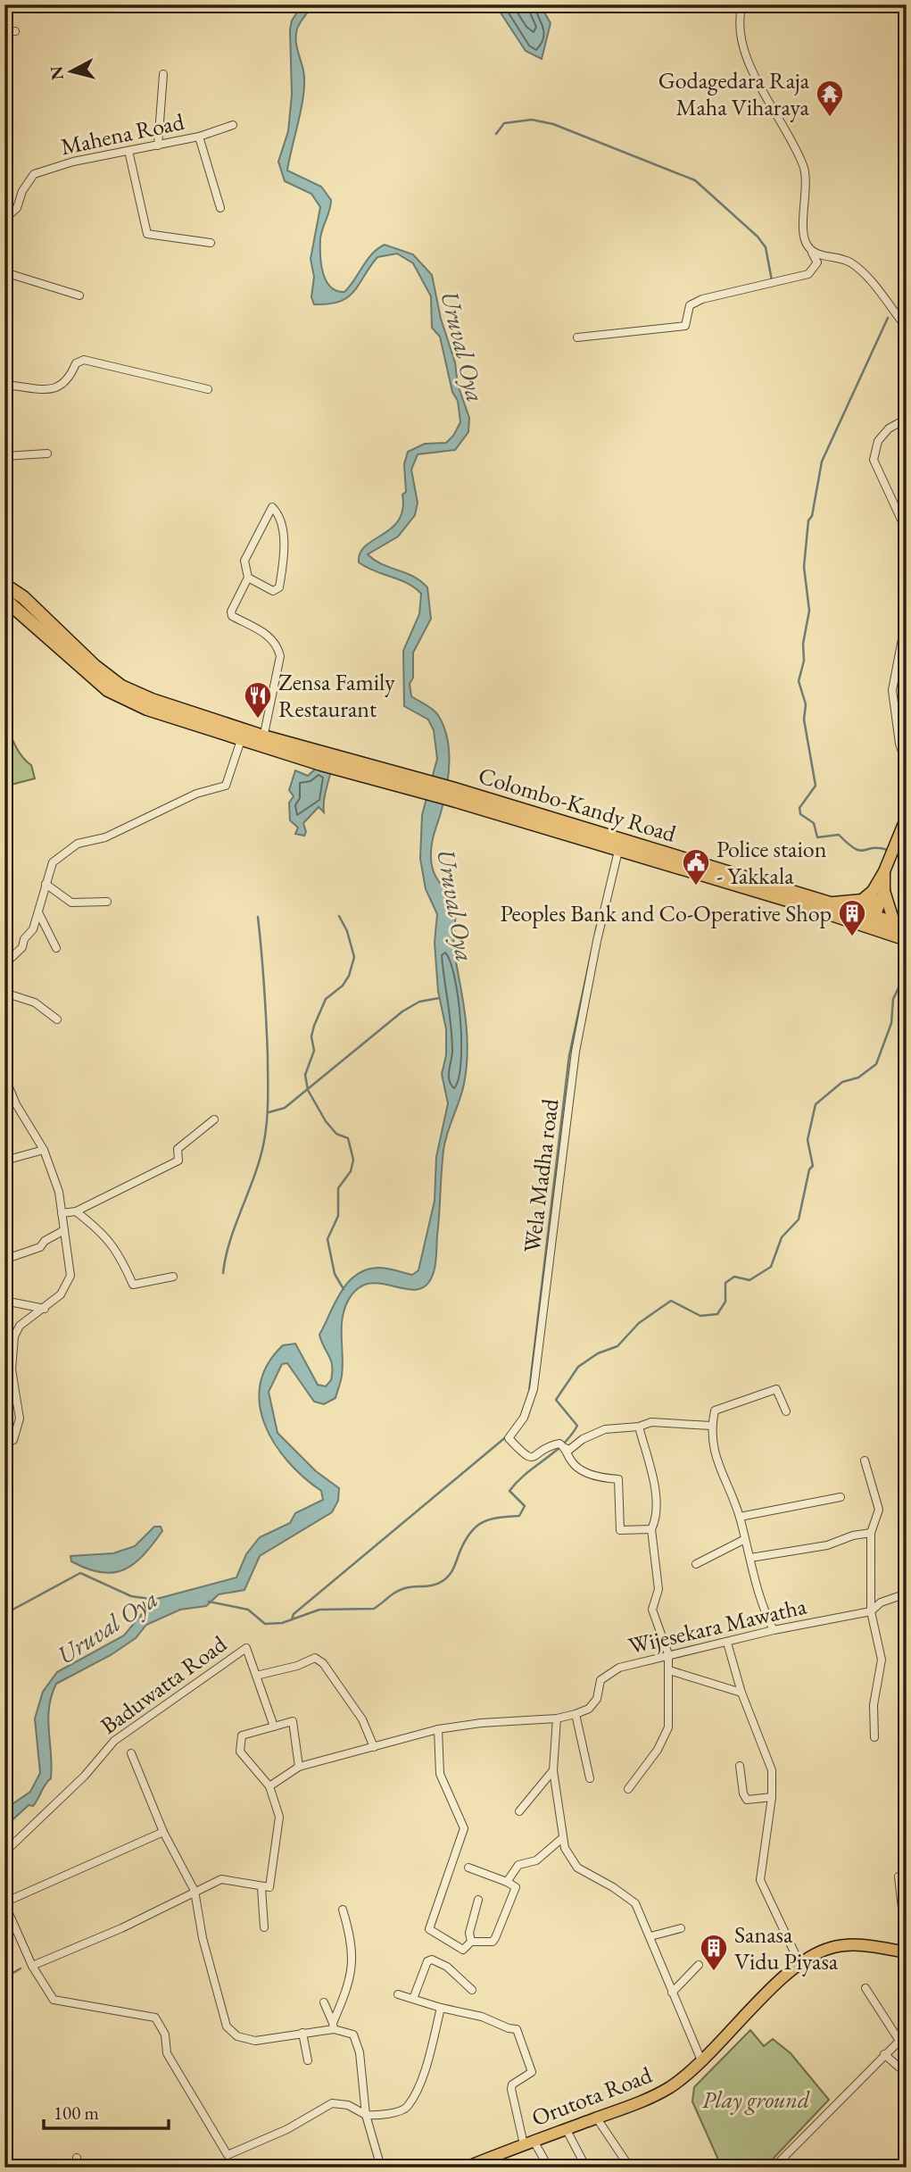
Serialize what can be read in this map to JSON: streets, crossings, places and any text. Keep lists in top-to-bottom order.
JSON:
{
  "streets": {
    "highway": ["Colombo-Kandy Road"],
    "main road": ["Orutota Road"],
    "street": [
      "Mahena Road",
      "Wela Madha road",
      "Wijesekara Mawatha",
      "Baduwatta Road"
    ]
  },
  "crossings": [
    ["Colombo-Kandy Road", "Wela Madha road"]
  ],
  "water": ["Uruval Oya"],
  "parks": ["Play ground"],
  "places": {
    "temple": ["Godagedara Raja Maha Viharaya"],
    "restaurant": ["Zensa Family Restaurant"],
    "public building": ["Police staion - Yakkala"],
    "building": ["Peoples Bank and Co-Operative Shop", "Sanasa Vidu Piyasa"]
  },
  "scale_bar": "100 m",
  "north": "left"
}
